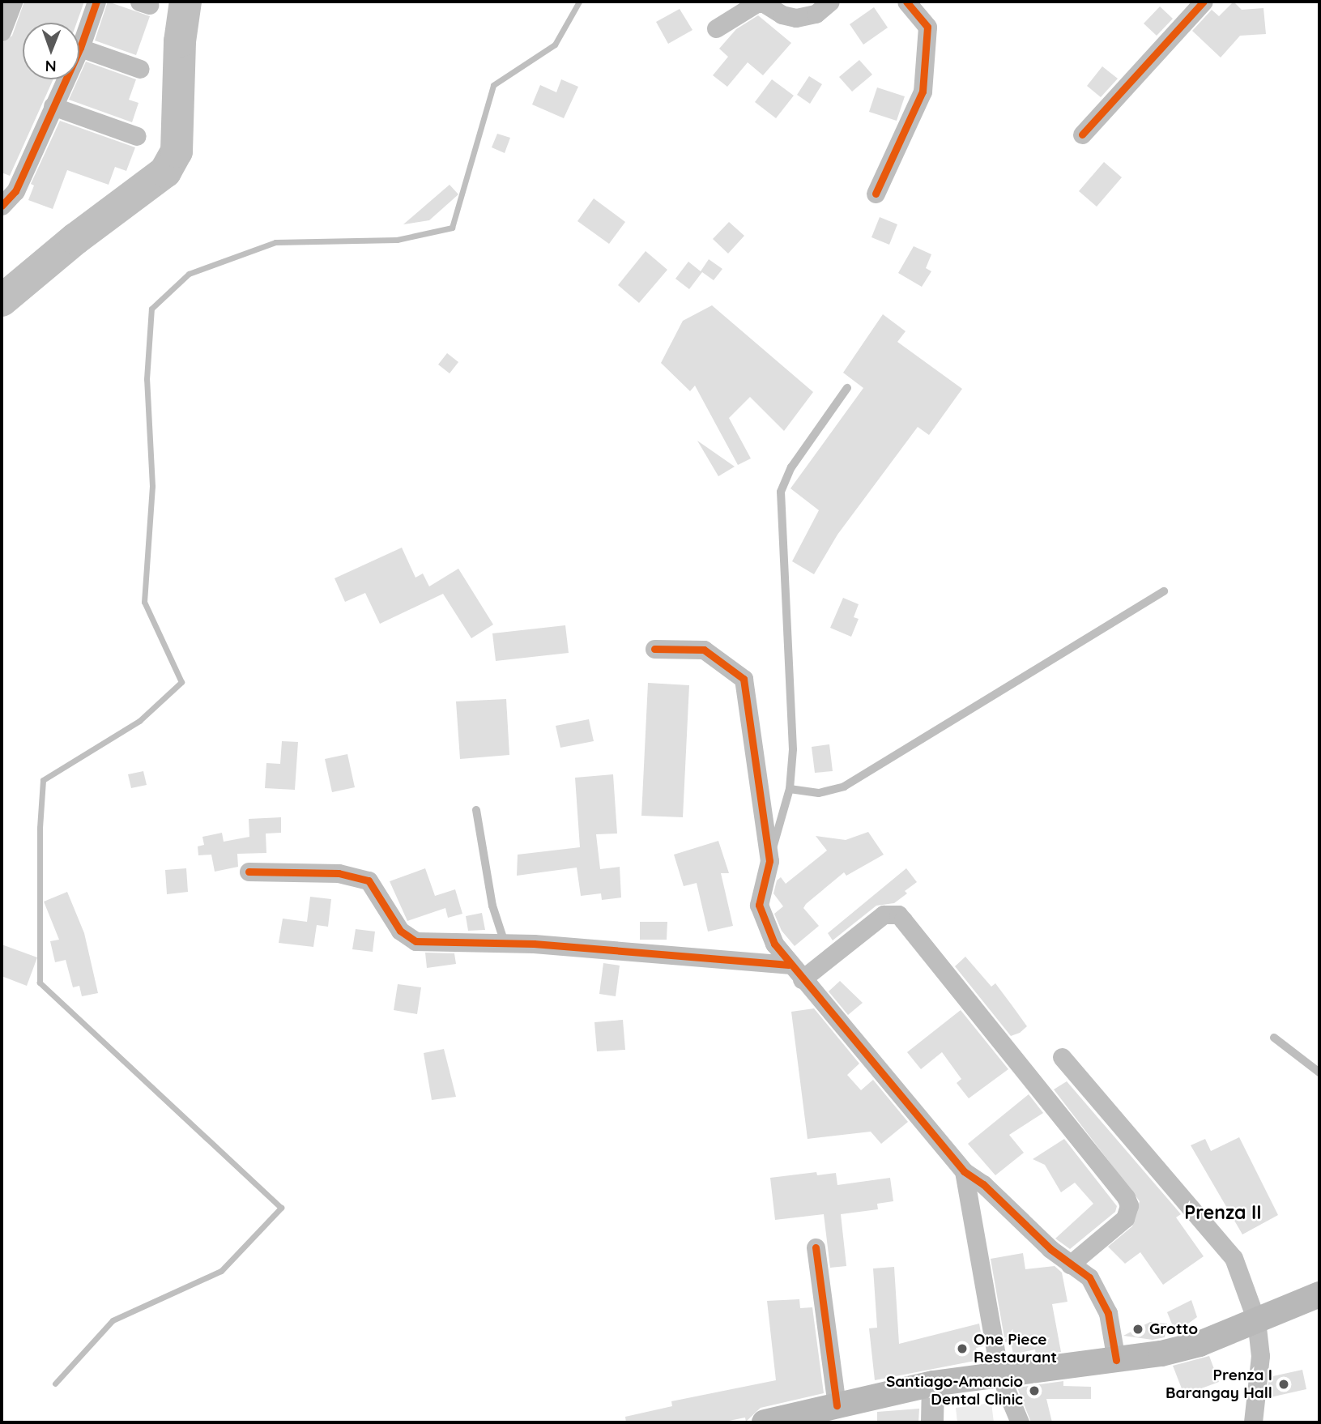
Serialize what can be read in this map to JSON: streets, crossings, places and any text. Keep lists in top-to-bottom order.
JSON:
{
  "districts": ["Prenza II"],
  "places": [
    "Grotto",
    "One Piece Restaurant",
    "Prenza I Barangay Hall",
    "Santiago-Amancio Dental Clinic"
  ],
  "north": "bottom"
}
